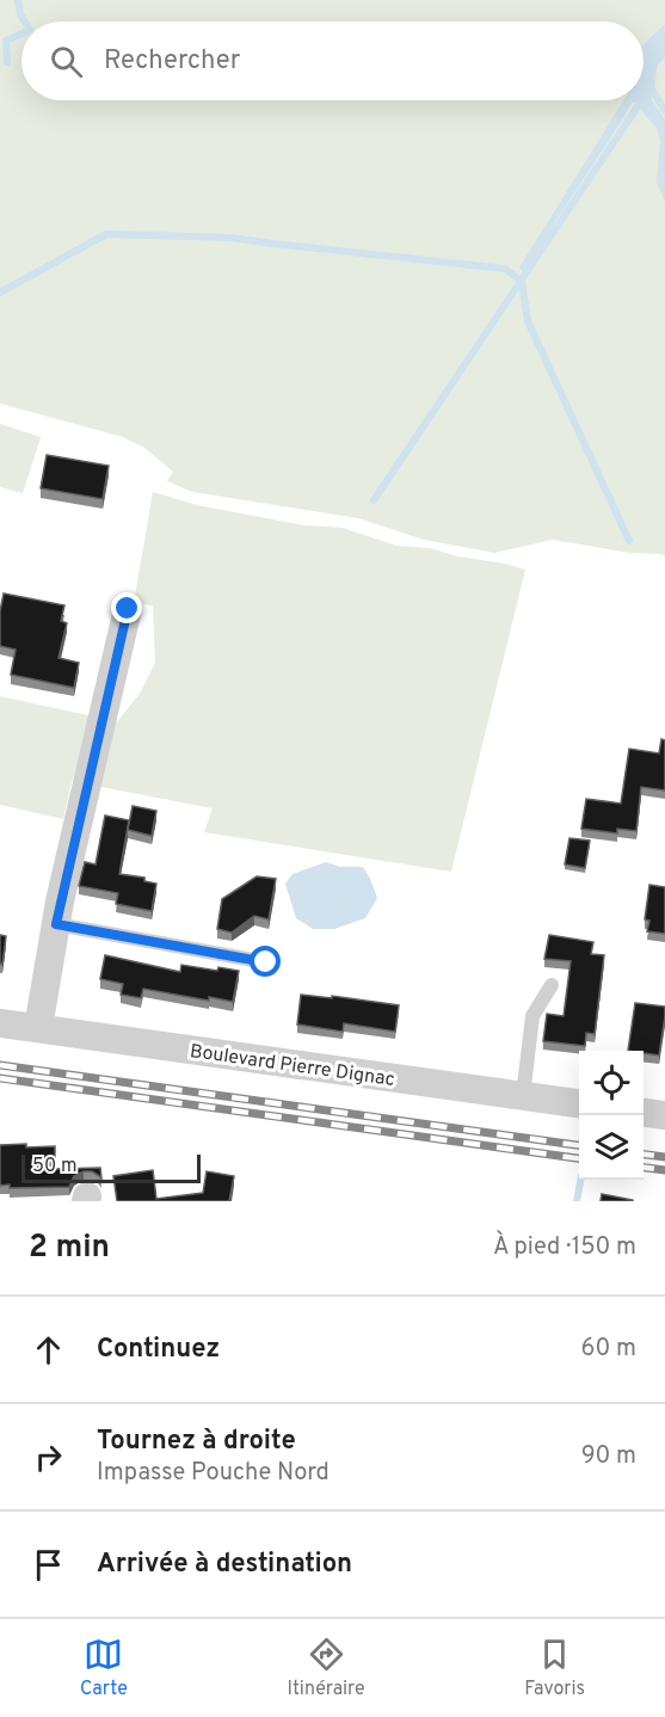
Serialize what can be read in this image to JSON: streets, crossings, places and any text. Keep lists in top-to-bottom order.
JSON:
{
  "streets": {
    "street": ["Boulevard Pierre Dignac"]
  },
  "scale_bar": "50 m",
  "page": {
    "search": "Rechercher",
    "scale": "50 m",
    "heading": ["2 min", "À pied · 150 m"],
    "list": [
      ["Continuez", "60 m"],
      ["Tournez à droite", "Impasse Pouche Nord", "90 m"],
      "Arrivée à destination"
    ],
    "nav": ["Carte", "Itinéraire", "Favoris"]
  }
}
